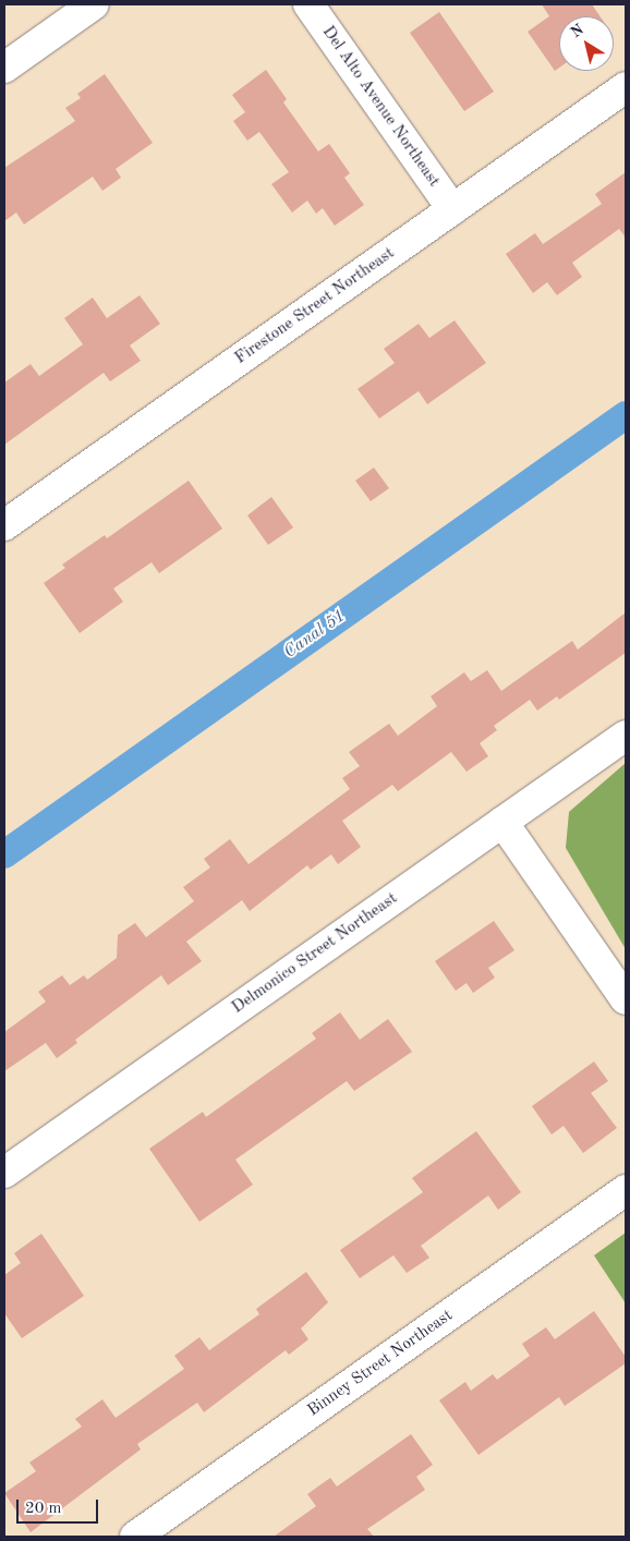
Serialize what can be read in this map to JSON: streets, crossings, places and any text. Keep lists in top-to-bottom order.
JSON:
{
  "streets": {
    "street": [
      "Del Alto Avenue Northeast",
      "Firestone Street Northeast",
      "Delmonico Street Northeast",
      "Binney Street Northeast"
    ]
  },
  "crossings": [
    ["Del Alto Avenue Northeast", "Firestone Street Northeast"]
  ],
  "water": ["Canal 51"],
  "scale_bar": "20 m",
  "north": "top left"
}
